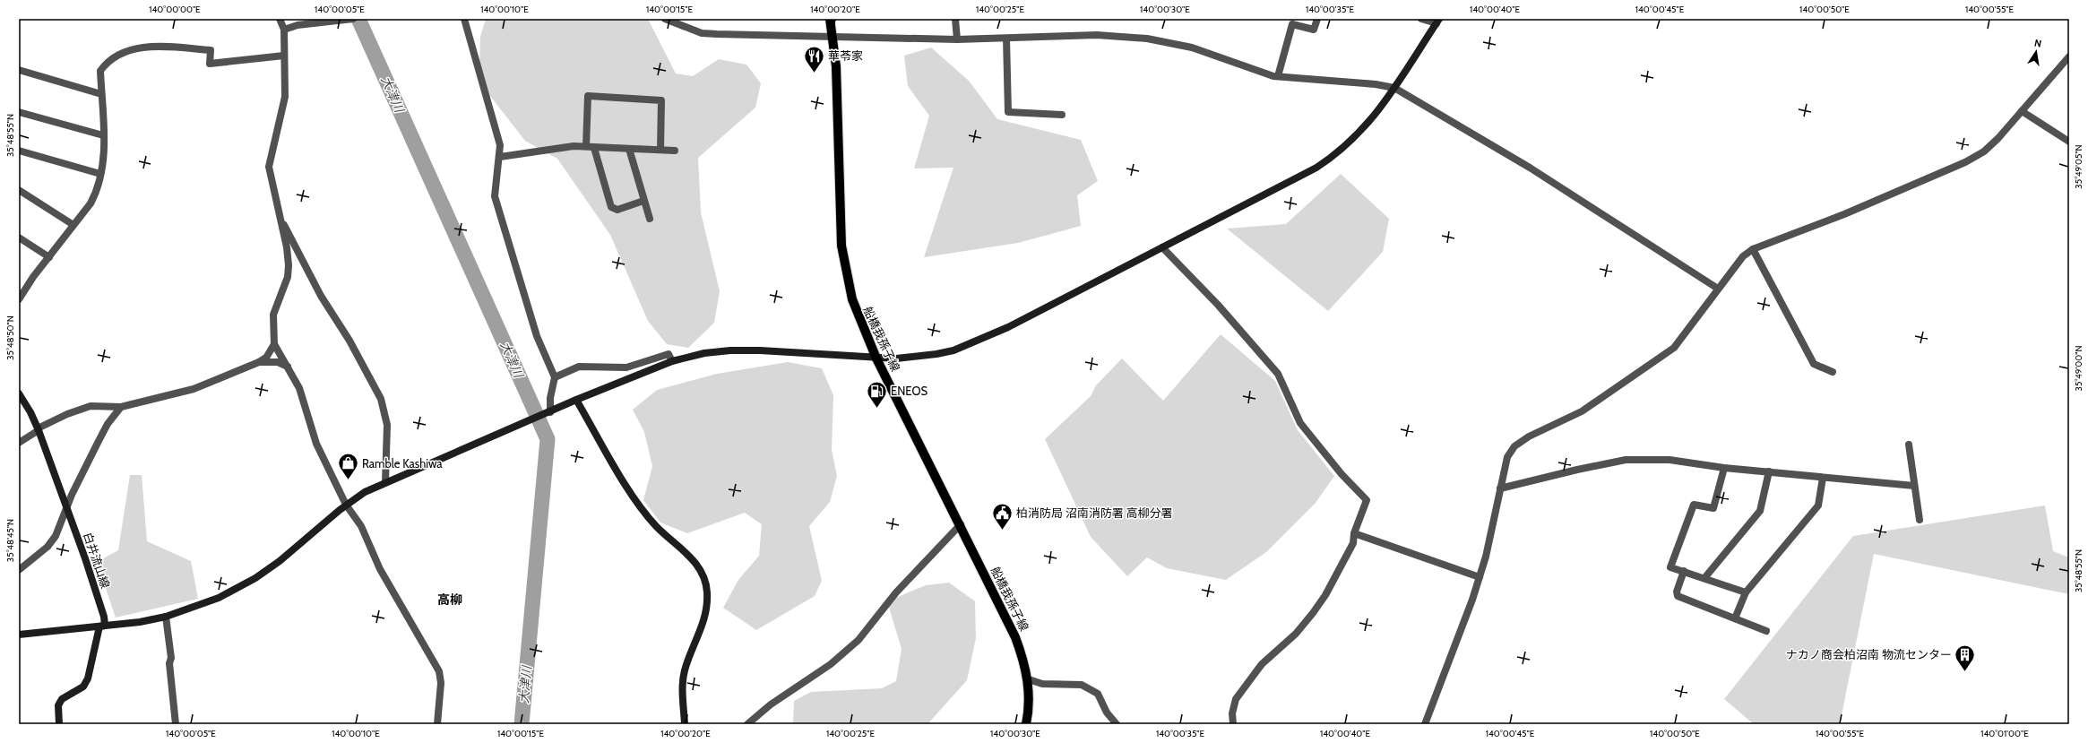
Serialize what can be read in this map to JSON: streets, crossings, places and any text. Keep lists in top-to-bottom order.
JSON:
{
  "streets": {
    "main road": ["船橋我孫子線"],
    "street": ["白井流山線"]
  },
  "districts": ["高柳"],
  "water": ["大津川"],
  "places": {
    "restaurant": ["華苓家"],
    "fuel station": ["ENEOS"],
    "shop": ["Ramble Kashiwa"],
    "public building": ["柏消防局 沼南消防署 高柳分署"],
    "building": ["ナカノ商会柏沼南 物流センター"]
  },
  "north": "top",
  "coordinates": [
    "140°00'00\"E",
    "140°00'05\"E",
    "140°00'10\"E",
    "140°00'15\"E",
    "140°00'20\"E",
    "140°00'25\"E",
    "140°00'30\"E",
    "140°00'35\"E",
    "140°00'40\"E",
    "140°00'45\"E",
    "140°00'50\"E",
    "140°00'55\"E",
    "35°48'55\"N",
    "35°49'05\"N",
    "35°48'50\"N",
    "35°49'00\"N",
    "35°48'45\"N",
    "140°01'00\"E"
  ]
}
